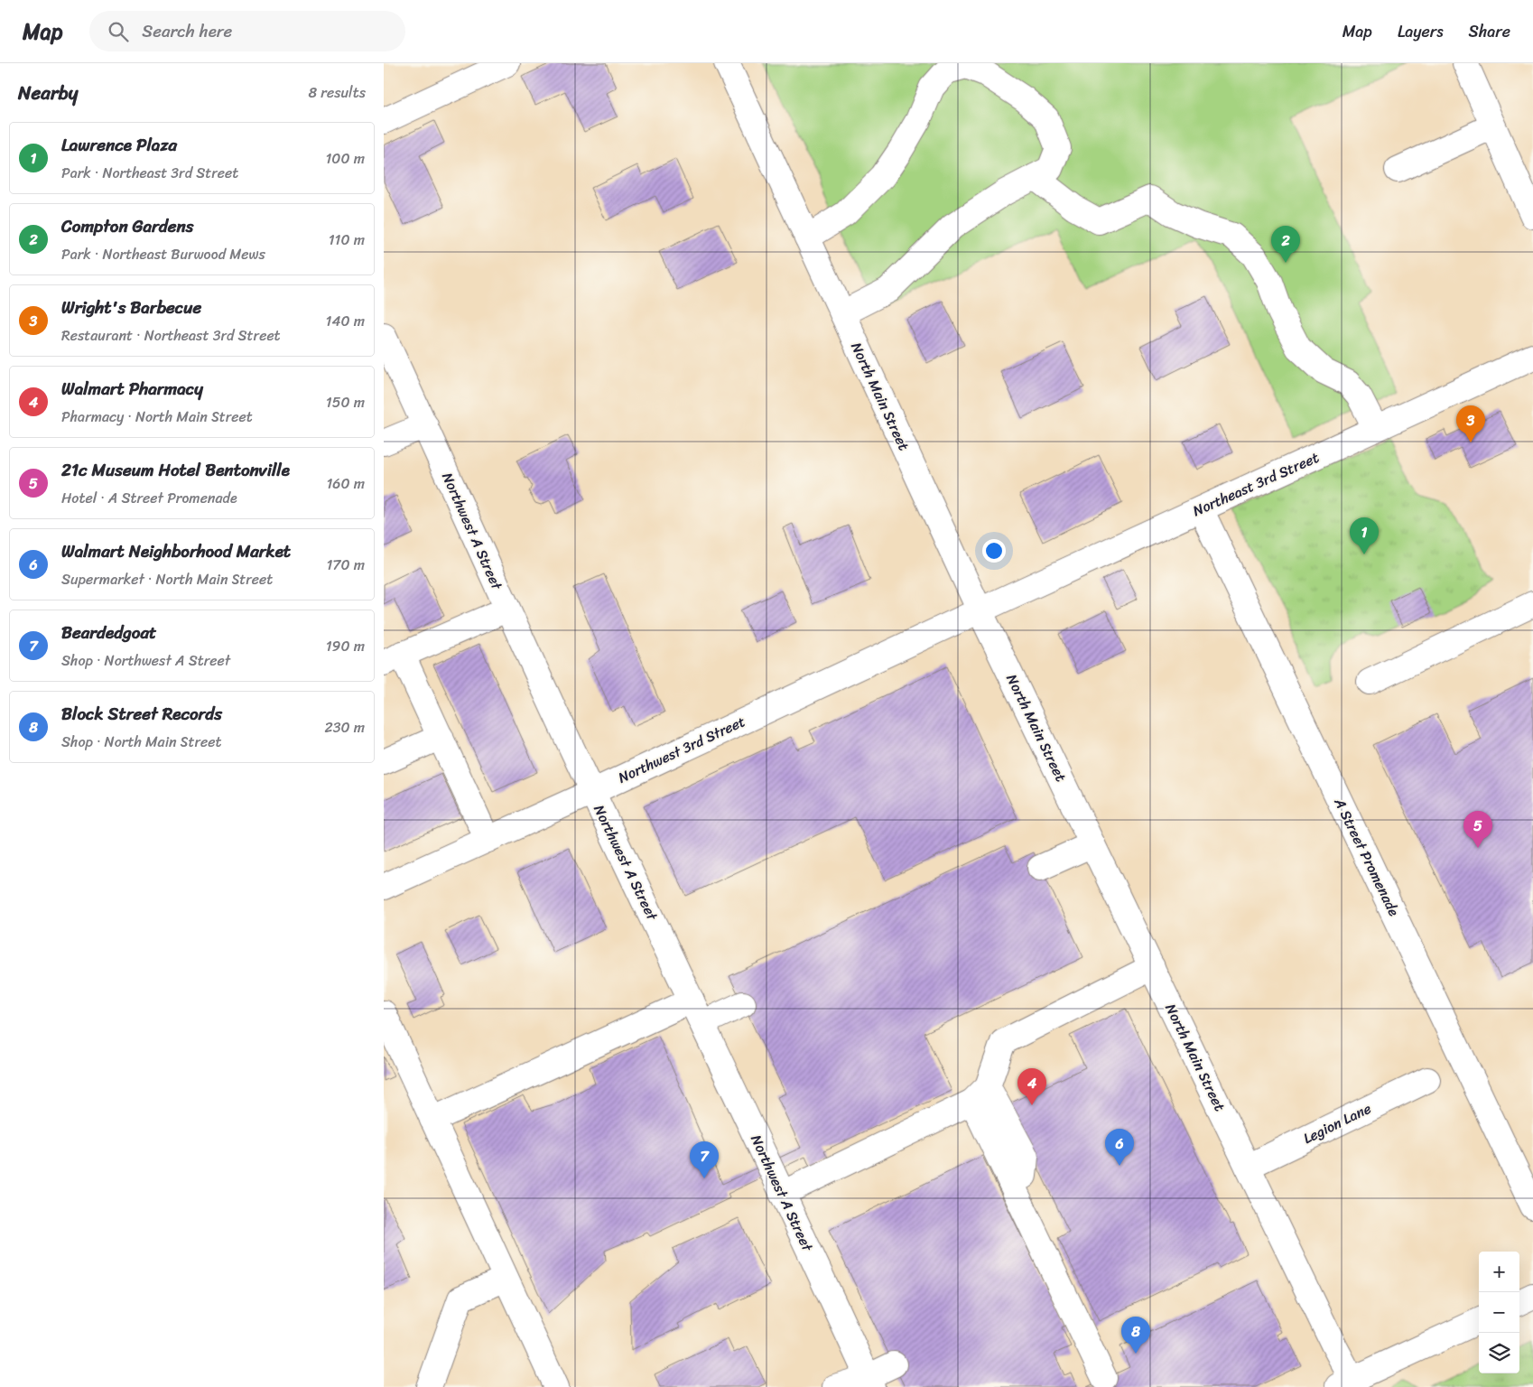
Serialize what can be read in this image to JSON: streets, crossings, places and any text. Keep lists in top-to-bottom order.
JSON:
{
  "streets": {
    "street": [
      "North Main Street",
      "Northeast 3rd Street",
      "Northwest A Street",
      "Northwest 3rd Street",
      "A Street Promenade",
      "Legion Lane"
    ]
  },
  "crossings": [
    ["North Main Street", "Northeast 3rd Street"],
    ["North Main Street", "Northwest 3rd Street"],
    ["North Main Street", "Legion Lane"],
    ["Northeast 3rd Street", "Northwest 3rd Street"],
    ["Northeast 3rd Street", "A Street Promenade"],
    ["Northwest A Street", "Northwest 3rd Street"]
  ],
  "page": {
    "header": "Map",
    "search": "Search here",
    "nav": ["Map", "Layers", "Share"],
    "heading": ["Nearby", "8 results"],
    "list": [
      {
        "mark": "1",
        "name": "Lawrence Plaza",
        "note": "Park · Northeast 3rd Street",
        "value": "100 m"
      },
      {
        "mark": "2",
        "name": "Compton Gardens",
        "note": "Park · Northeast Burwood Mews",
        "value": "110 m"
      },
      {
        "mark": "3",
        "name": "Wright's Barbecue",
        "note": "Restaurant · Northeast 3rd Street",
        "value": "140 m"
      },
      {
        "mark": "4",
        "name": "Walmart Pharmacy",
        "note": "Pharmacy · North Main Street",
        "value": "150 m"
      },
      {
        "mark": "5",
        "name": "21c Museum Hotel Bentonville",
        "note": "Hotel · A Street Promenade",
        "value": "160 m"
      },
      {
        "mark": "6",
        "name": "Walmart Neighborhood Market",
        "note": "Supermarket · North Main Street",
        "value": "170 m"
      },
      {
        "mark": "7",
        "name": "Beardedgoat",
        "note": "Shop · Northwest A Street",
        "value": "190 m"
      },
      {
        "mark": "8",
        "name": "Block Street Records",
        "note": "Shop · North Main Street",
        "value": "230 m"
      }
    ],
    "pins": [
      "2",
      "3",
      "1",
      "5",
      "4",
      "6",
      "7",
      "8"
    ],
    "map_buttons": ["+", "−"]
  }
}
